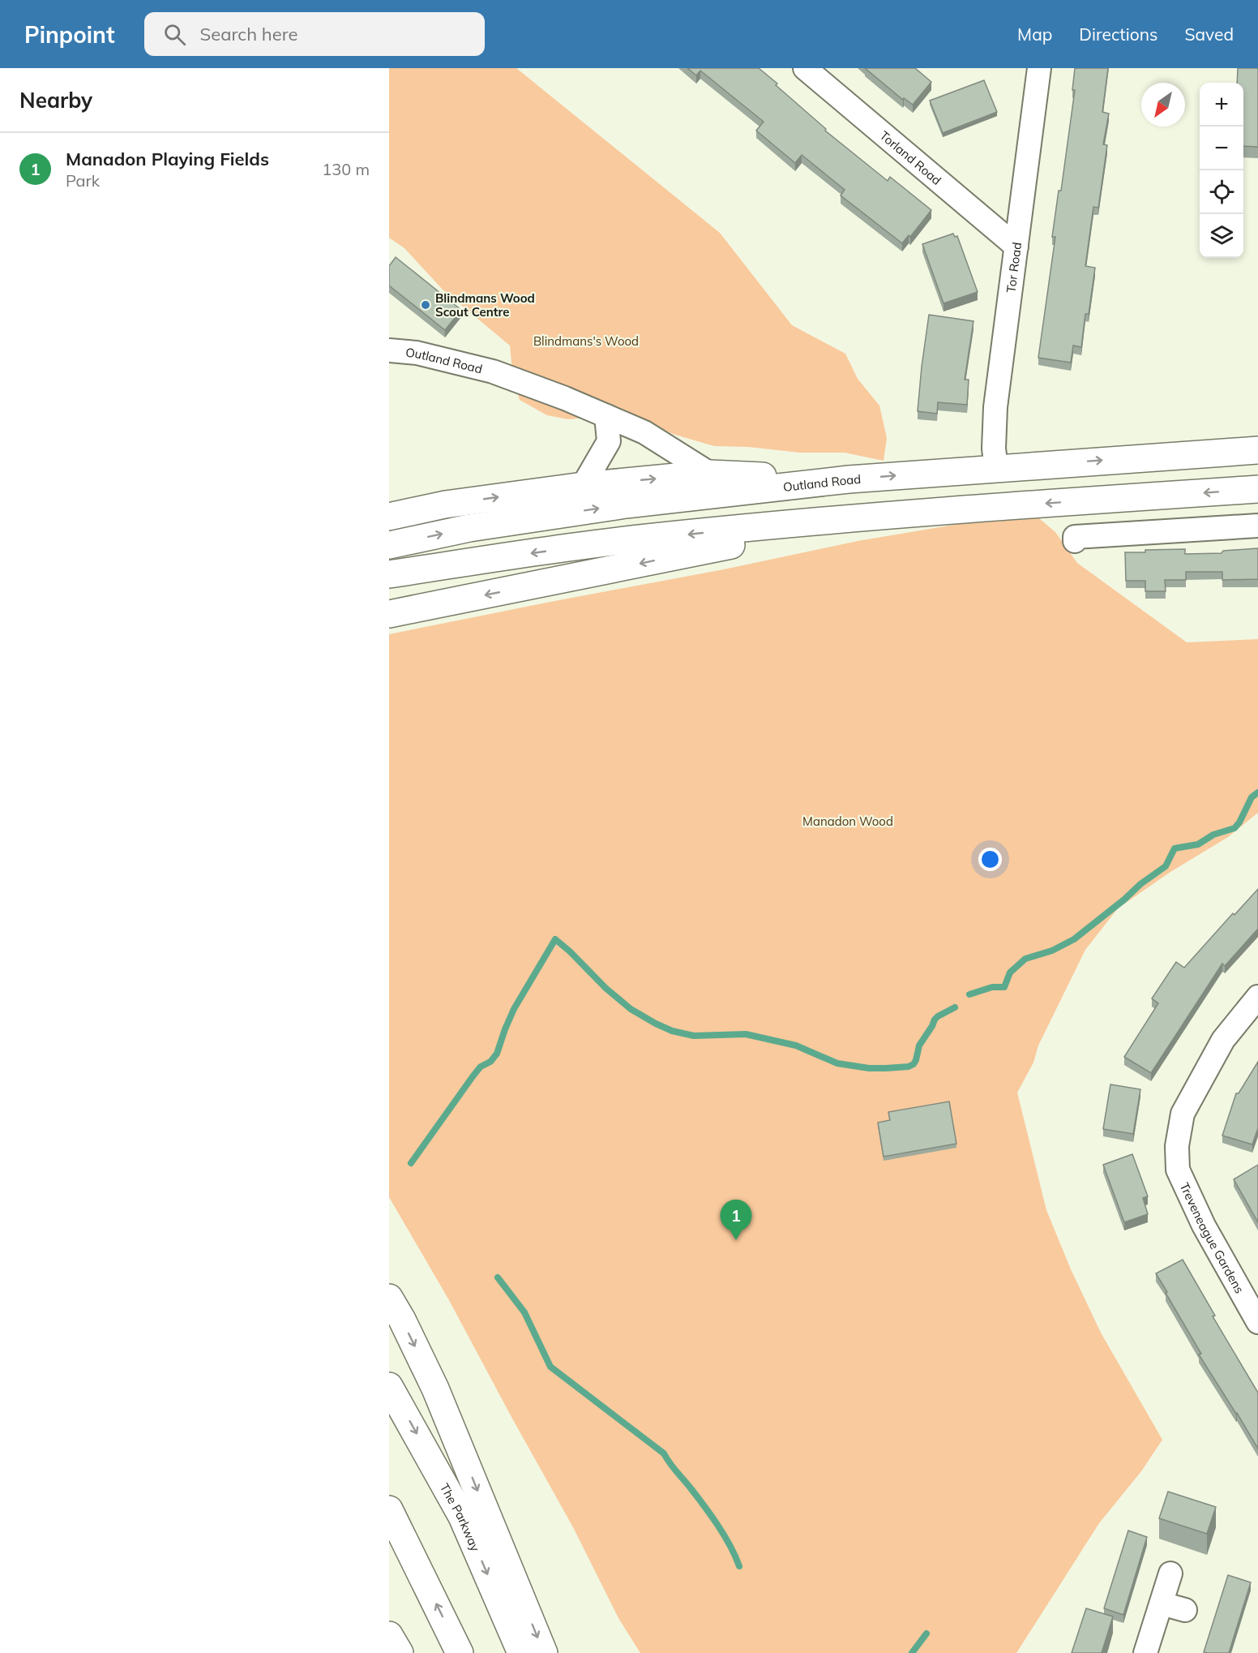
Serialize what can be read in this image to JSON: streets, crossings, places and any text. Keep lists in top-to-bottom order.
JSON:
{
  "streets": {
    "main road": ["Outland Road", "The Parkway"],
    "street": ["Torland Road", "Tor Road", "Treveneague Gardens"]
  },
  "crossings": [
    ["Torland Road", "Tor Road"],
    ["Tor Road", "Outland Road"]
  ],
  "parks": ["Blindmans's Wood", "Manadon Wood"],
  "places": ["Blindmans Wood Scout Centre"],
  "north": "bottom left",
  "page": {
    "header": "Pinpoint",
    "search": "Search here",
    "nav": ["Map", "Directions", "Saved"],
    "heading": "Nearby",
    "map_buttons": ["+", "−"],
    "list": [
      {
        "mark": "1",
        "name": "Manadon Playing Fields",
        "note": "Park",
        "value": "130 m"
      }
    ],
    "pins": "1"
  }
}
